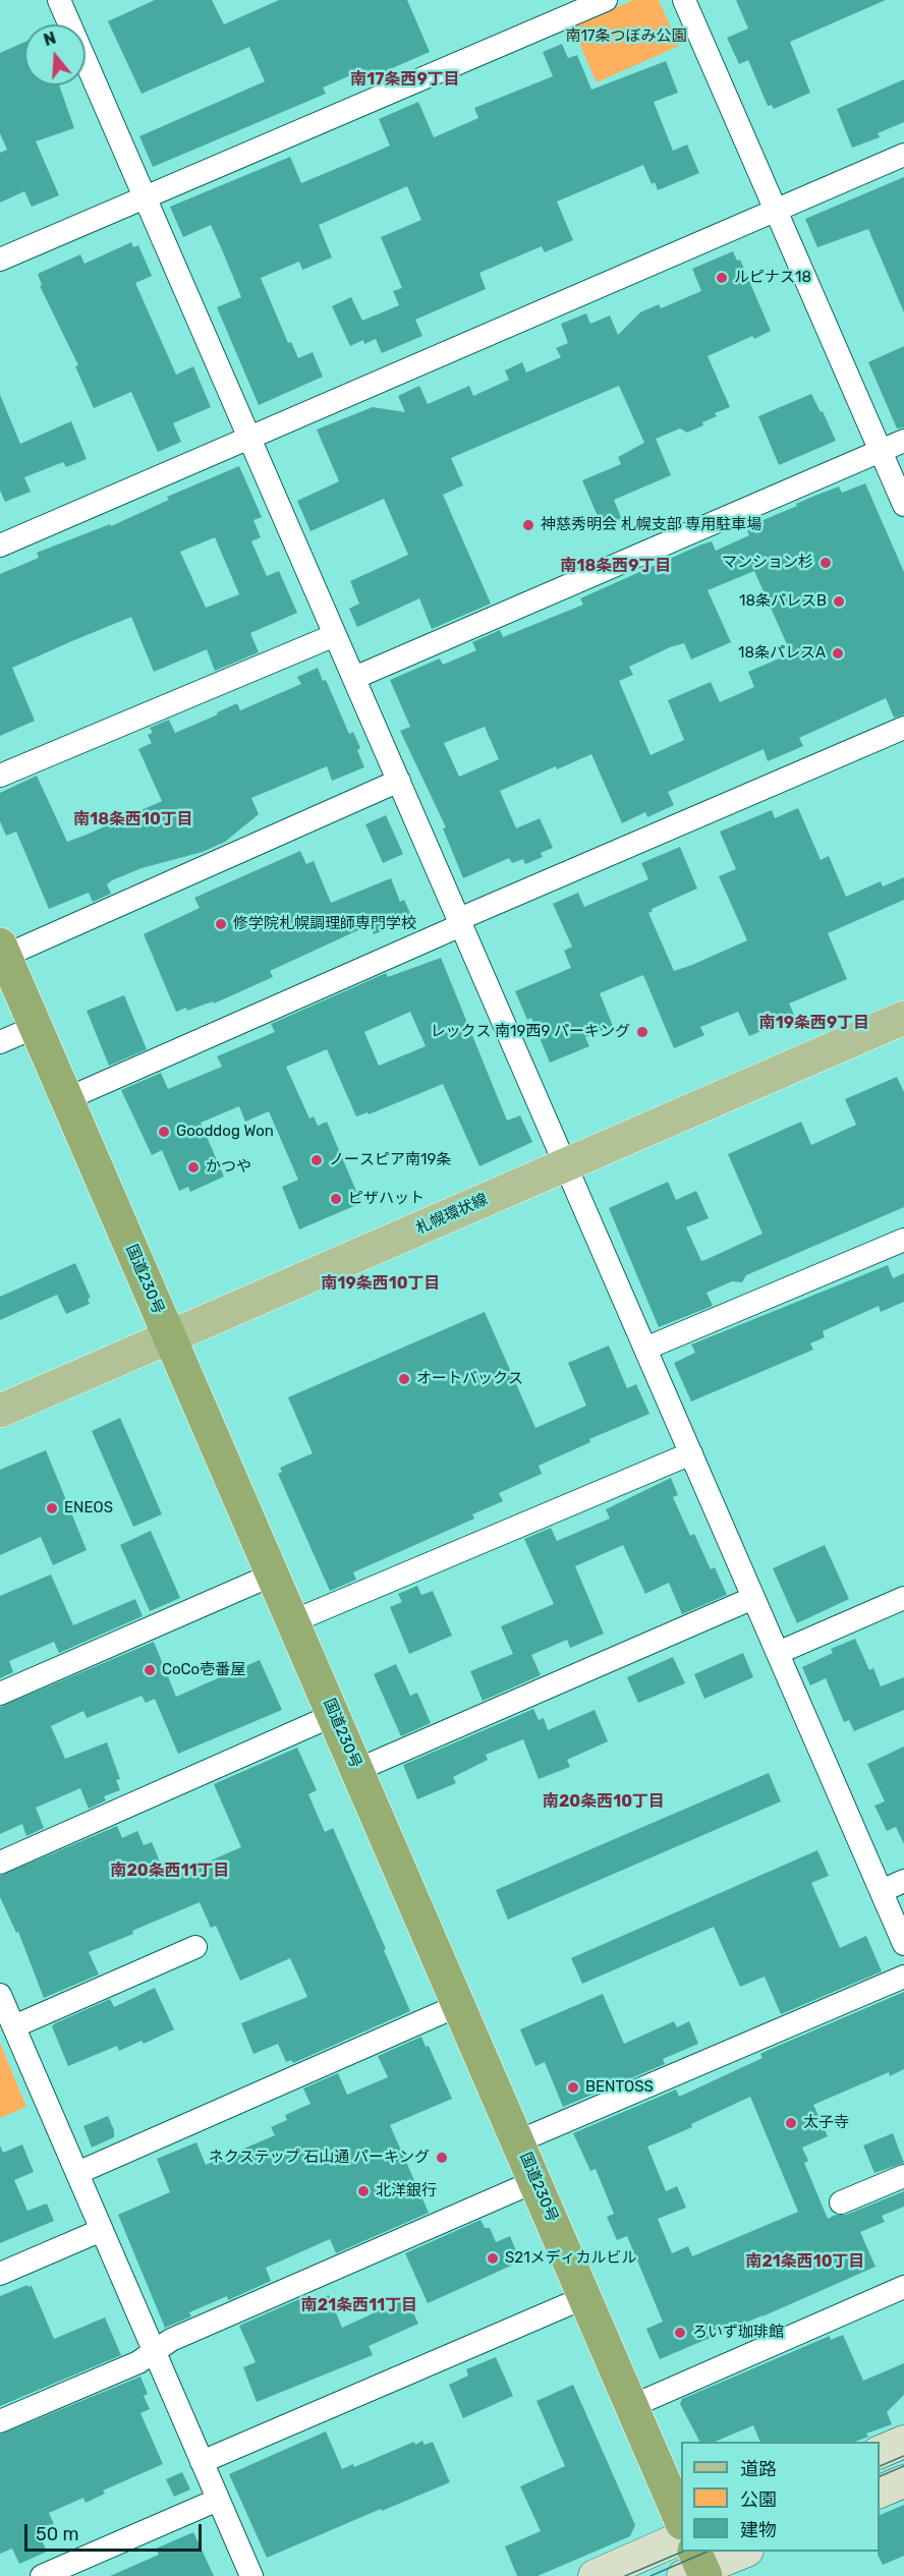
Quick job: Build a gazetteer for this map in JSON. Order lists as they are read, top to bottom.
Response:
{
  "streets": {
    "highway": ["国道230号"],
    "main road": ["札幌環状線"]
  },
  "crossings": [
    ["札幌環状線", "国道230号"]
  ],
  "districts": [
    "南17条西9丁目",
    "南18条西9丁目",
    "南18条西10丁目",
    "南19条西9丁目",
    "南19条西10丁目",
    "南20条西10丁目",
    "南20条西11丁目",
    "南21条西10丁目",
    "南21条西11丁目"
  ],
  "parks": ["南17条つぼみ公園"],
  "places": [
    "ルピナス18",
    "神慈秀明会 札幌支部 専用駐車場",
    "マンション杉",
    "18条パレスB",
    "18条パレスA",
    "修学院札幌調理師専門学校",
    "レックス 南19西9 パーキング",
    "Gooddog Won",
    "ノースピア南19条",
    "かつや",
    "ピザハット",
    "オートバックス",
    "ENEOS",
    "CoCo壱番屋",
    "BENTOSS",
    "太子寺",
    "ネクステップ 石山通 パーキング",
    "北洋銀行",
    "S21メディカルビル",
    "ろいず珈琲館"
  ],
  "legend": ["道路", "公園", "建物"],
  "scale_bar": "50 m",
  "north": "top"
}
